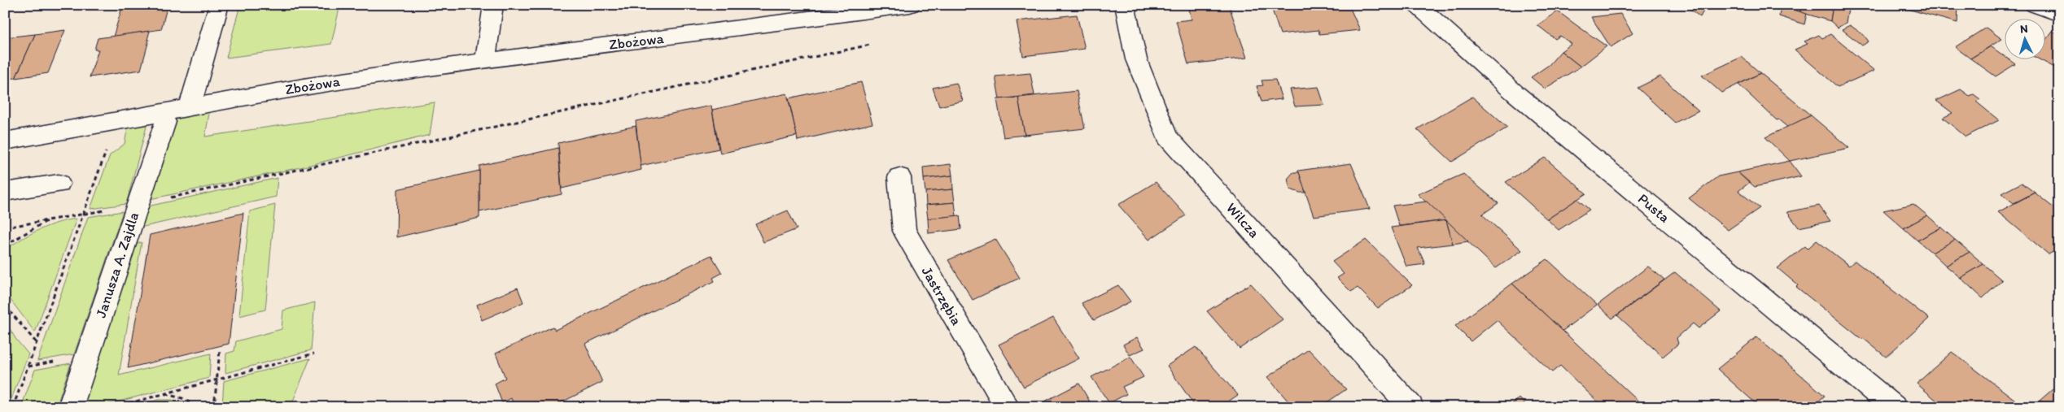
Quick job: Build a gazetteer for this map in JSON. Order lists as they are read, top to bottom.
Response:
{
  "streets": {
    "street": [
      "Zbożowa",
      "Pusta",
      "Wilcza",
      "Janusza A. Zajdla",
      "Jastrzębia"
    ]
  },
  "north": "top"
}
